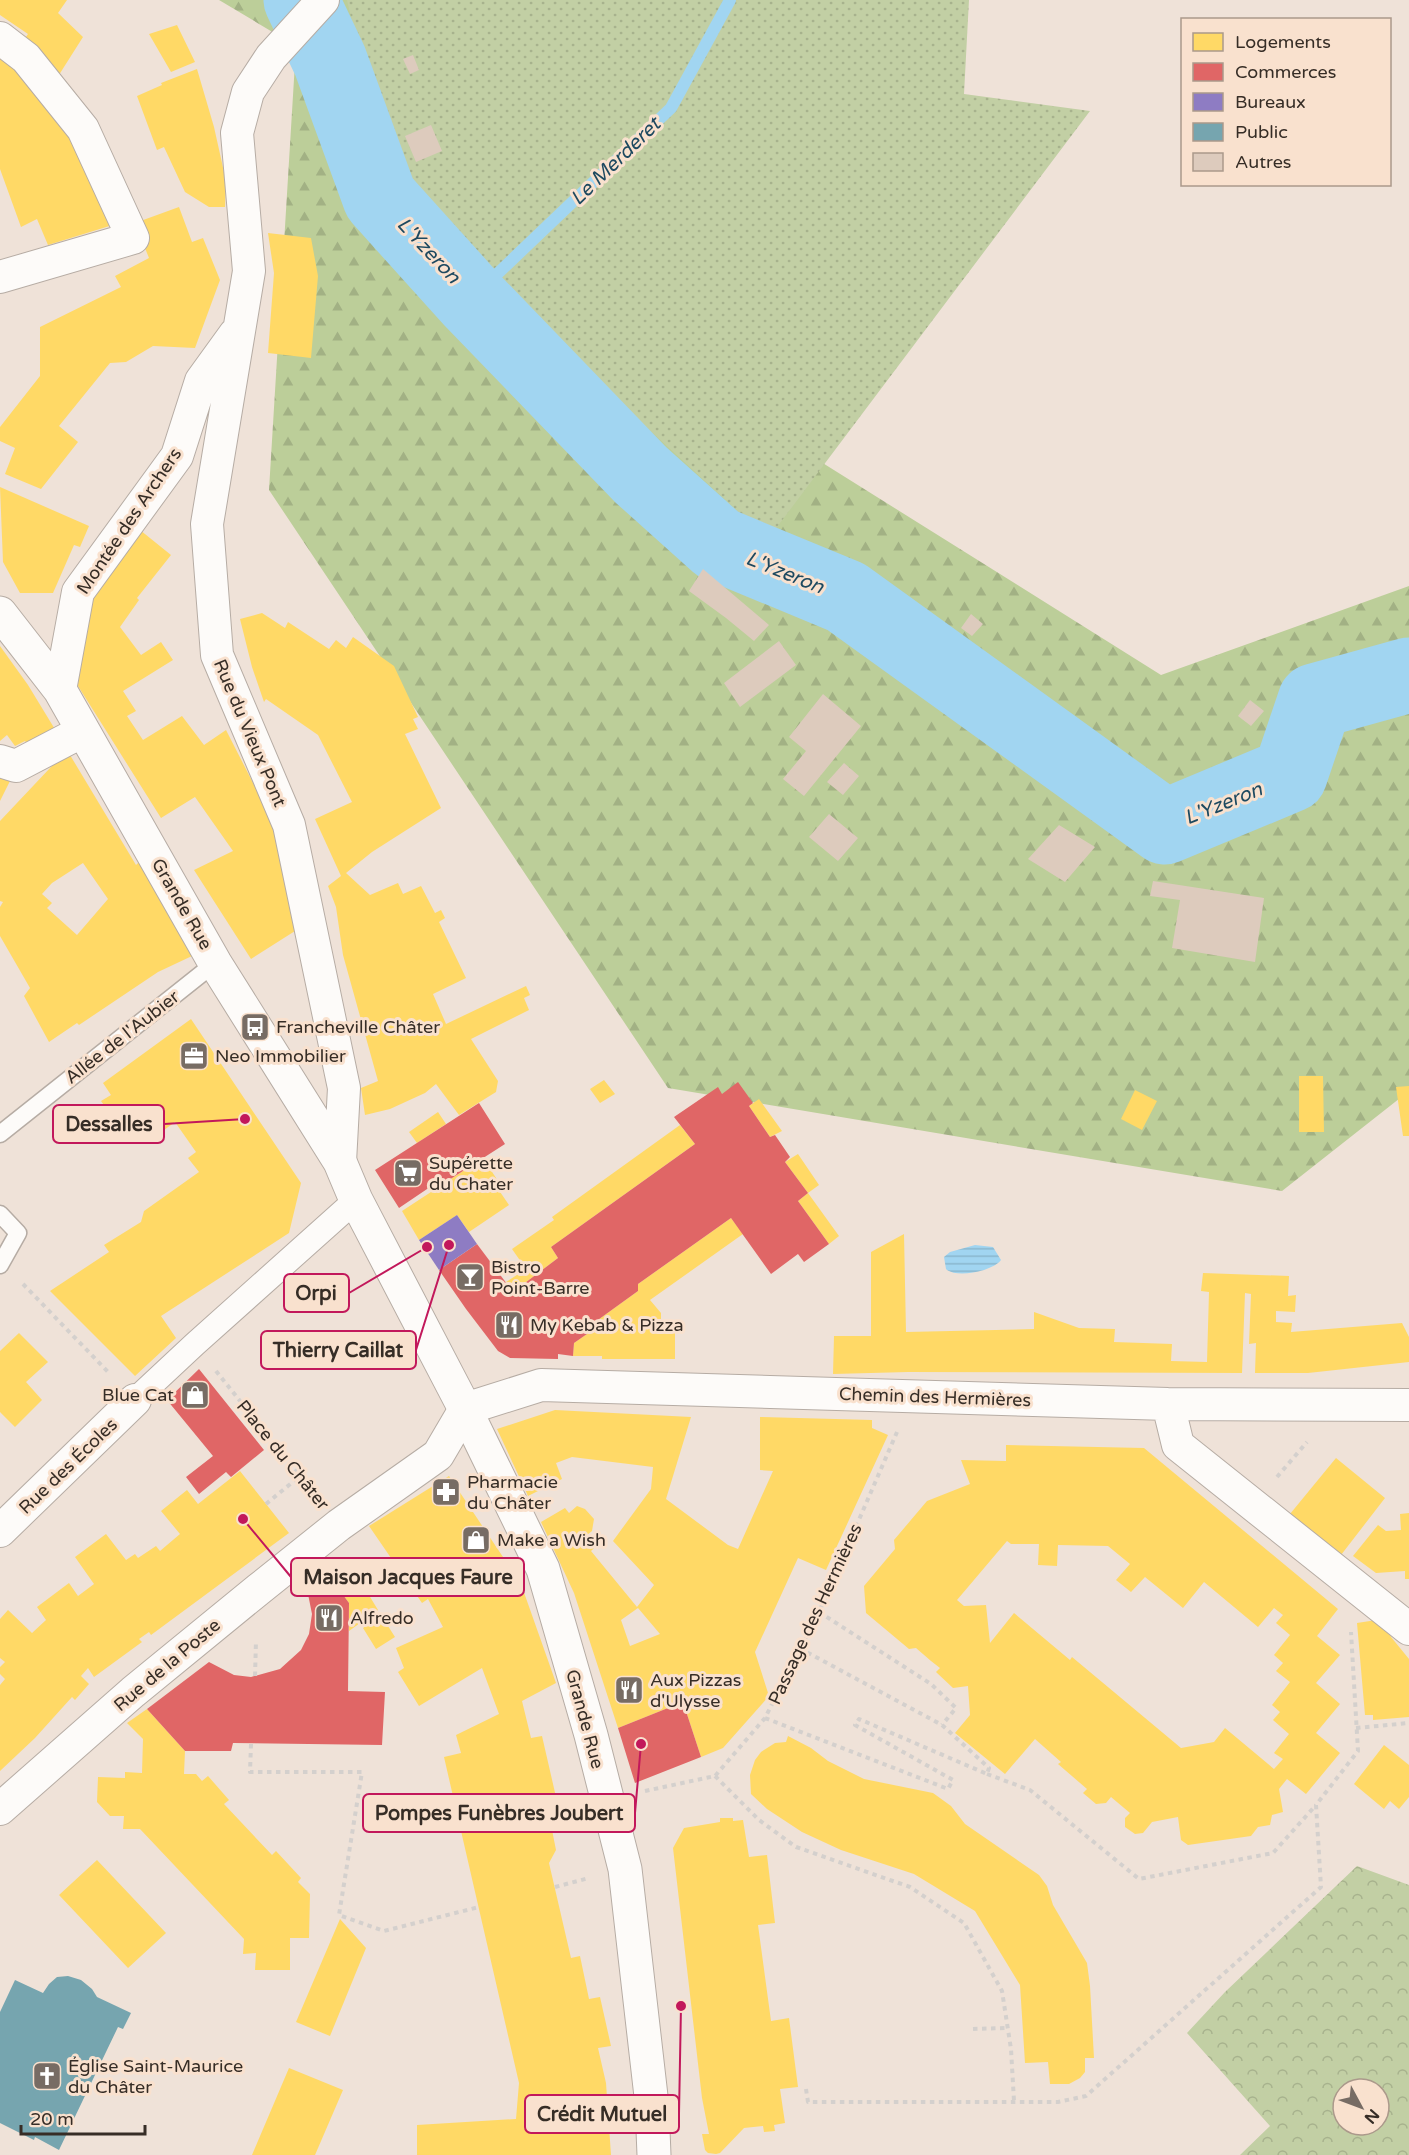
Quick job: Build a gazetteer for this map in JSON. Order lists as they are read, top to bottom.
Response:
{
  "streets": {
    "street": [
      "Montée des Archers",
      "Rue du Vieux Pont",
      "Grande Rue",
      "Chemin des Hermières",
      "Place du Châter",
      "Rue des Écoles",
      "Rue de la Poste"
    ],
    "lane": ["Allée de l'Aubier"],
    "path": ["Passage des Hermières"]
  },
  "crossings": [
    ["Montée des Archers", "Rue du Vieux Pont"],
    ["Montée des Archers", "Grande Rue"],
    ["Rue du Vieux Pont", "Grande Rue"],
    ["Grande Rue", "Allée de l'Aubier"],
    ["Grande Rue", "Chemin des Hermières"],
    ["Grande Rue", "Place du Châter"],
    ["Chemin des Hermières", "Place du Châter"],
    ["Chemin des Hermières", "Passage des Hermières"],
    ["Place du Châter", "Rue de la Poste"]
  ],
  "water": ["Le Merderet", "L'Yzeron"],
  "places": {
    "bus stop": ["Francheville Châter"],
    "office": ["Neo Immobilier"],
    "other": [
      "Dessalles",
      "Thierry Caillat",
      "Orpi",
      "Maison Jacques Faure",
      "Pompes Funèbres Joubert",
      "Crédit Mutuel"
    ],
    "supermarket": ["Supérette du Chater"],
    "bar": ["Bistro Point-Barre"],
    "restaurant": ["My Kebab & Pizza", "Alfredo", "Aux Pizzas d'Ulysse"],
    "shop": ["Blue Cat", "Make a Wish"],
    "pharmacy": ["Pharmacie du Châter"],
    "church": ["Église Saint-Maurice du Châter"]
  },
  "legend": [
    "Logements",
    "Commerces",
    "Bureaux",
    "Public",
    "Autres"
  ],
  "scale_bar": "20 m",
  "north": "bottom right"
}
